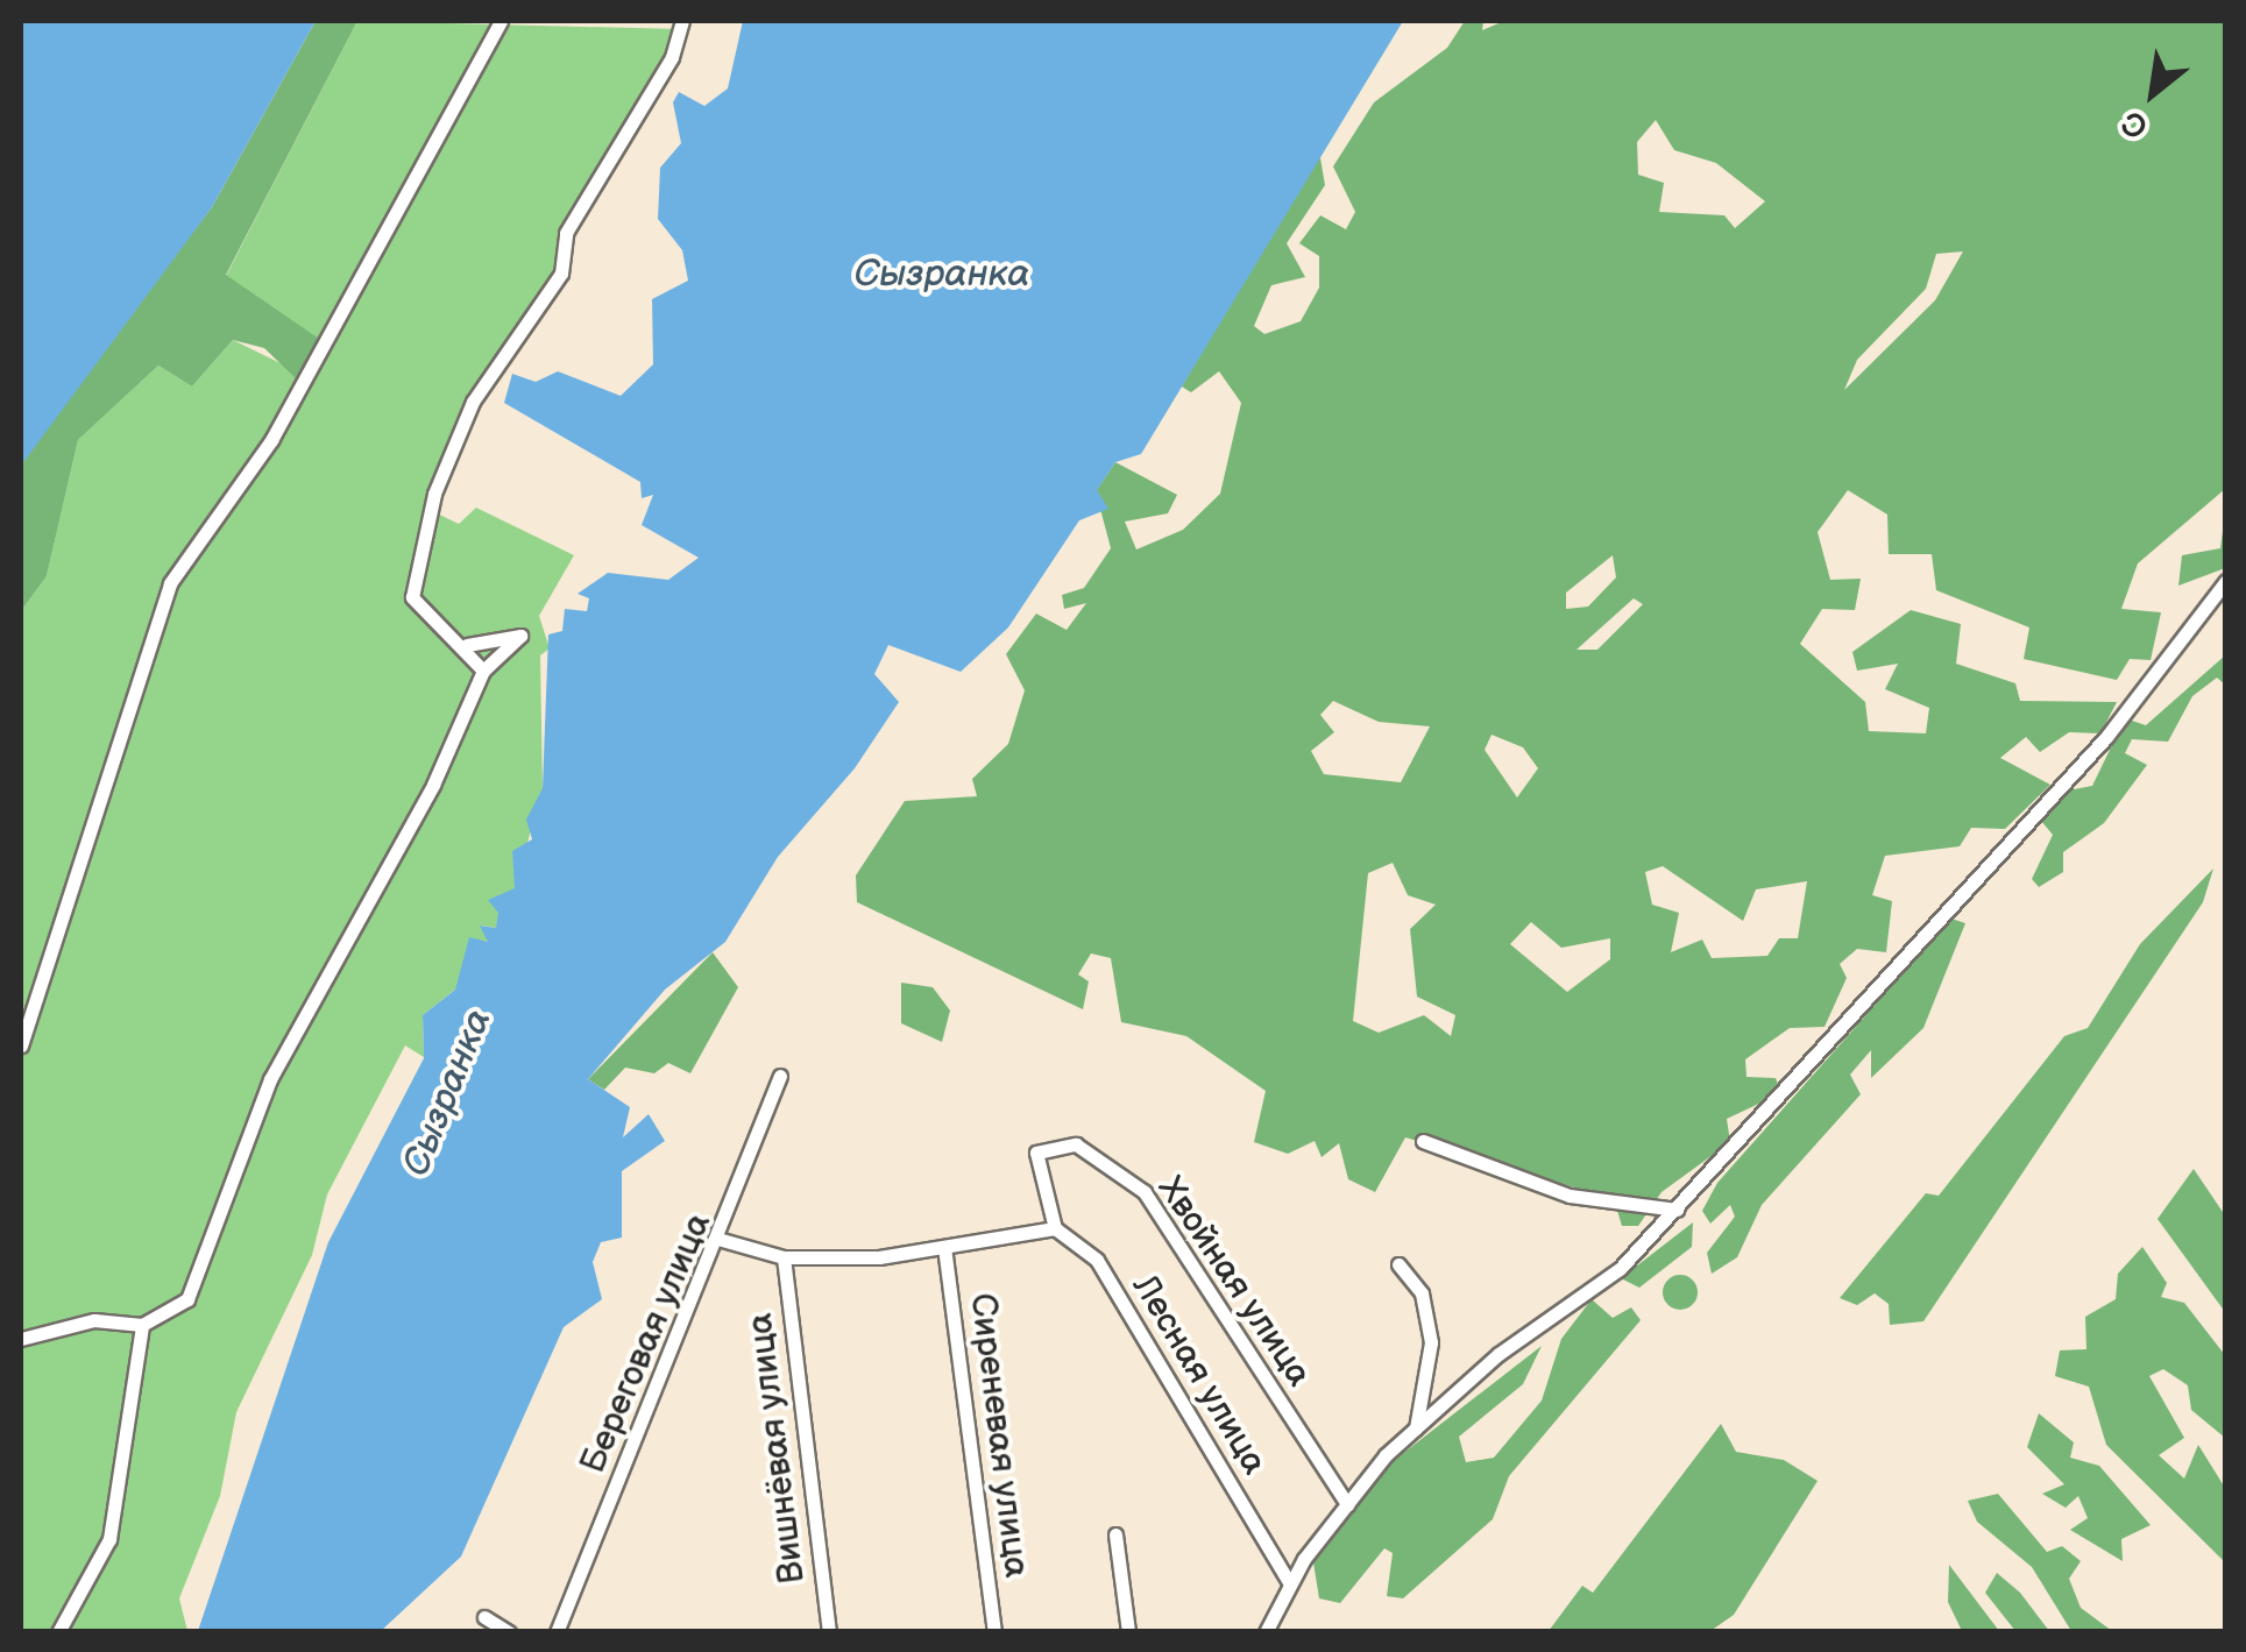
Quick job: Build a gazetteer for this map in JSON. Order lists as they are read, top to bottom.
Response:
{
  "streets": {
    "street": [
      "Хвойная улица",
      "Береговая улица",
      "Лесная улица",
      "Сиреневая улица",
      "Вишнёвая улица"
    ]
  },
  "crossings": [
    ["Хвойная улица", "Лесная улица"]
  ],
  "water": ["Сызранка"],
  "north": "bottom left"
}
